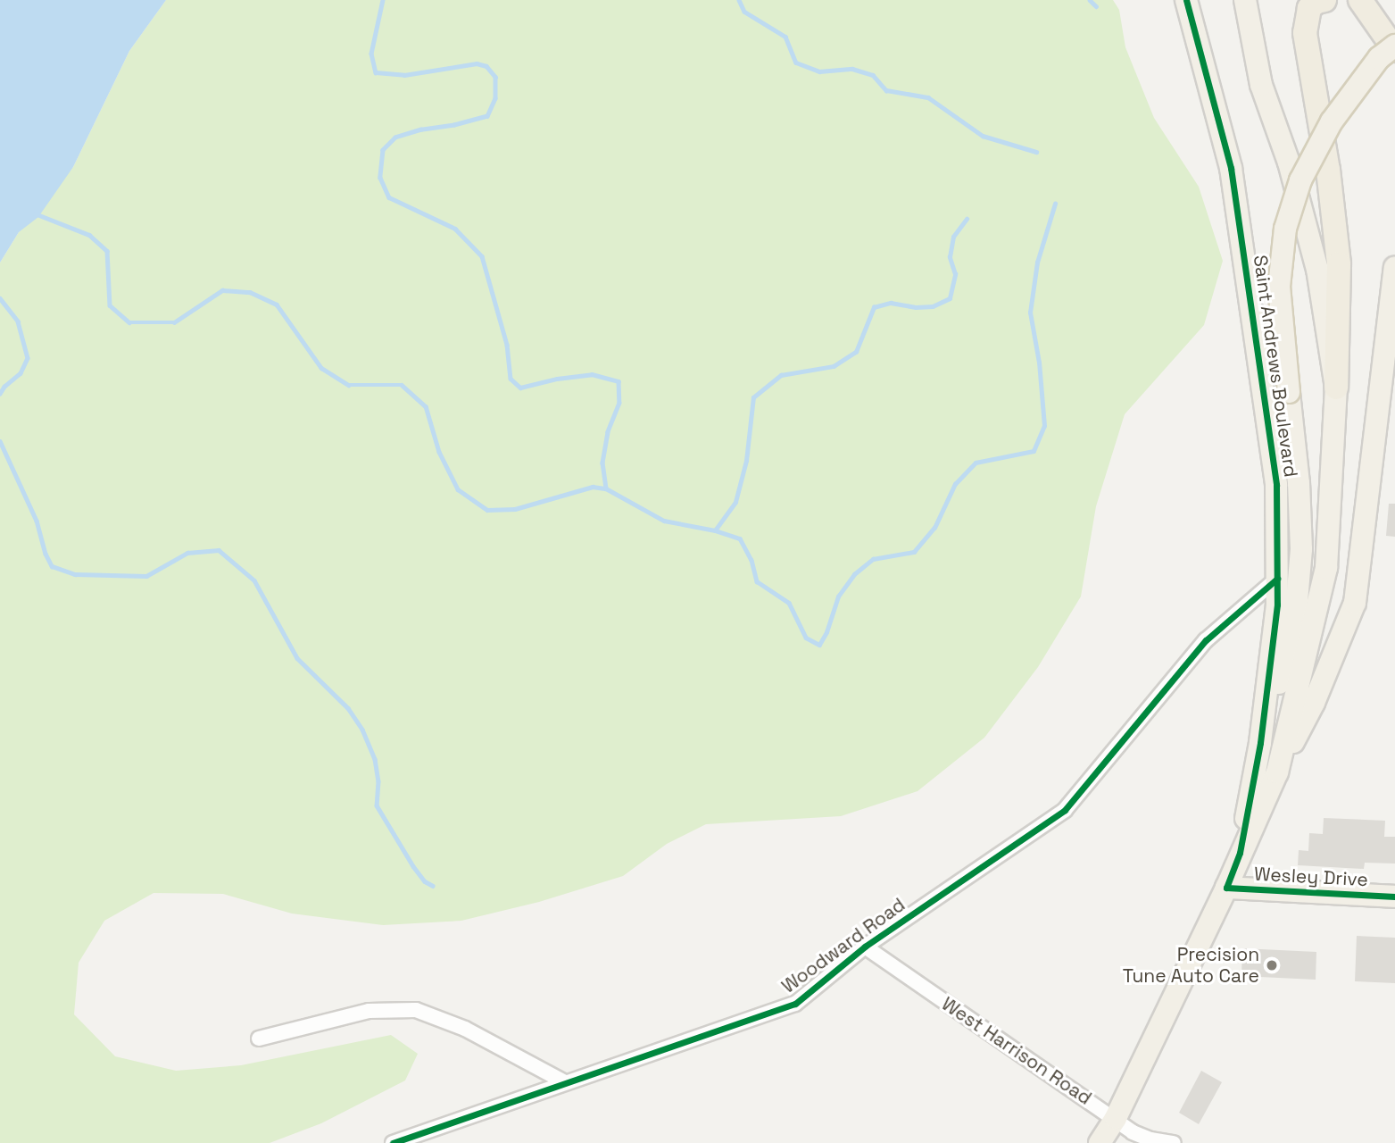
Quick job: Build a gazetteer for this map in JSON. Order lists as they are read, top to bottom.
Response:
{
  "streets": {
    "main road": ["Saint Andrews Boulevard", "Wesley Drive"],
    "street": ["Woodward Road", "West Harrison Road"]
  },
  "crossings": [
    ["Saint Andrews Boulevard", "Wesley Drive"],
    ["Saint Andrews Boulevard", "Woodward Road"],
    ["Saint Andrews Boulevard", "West Harrison Road"],
    ["Woodward Road", "West Harrison Road"]
  ],
  "places": ["Precision Tune Auto Care"]
}
